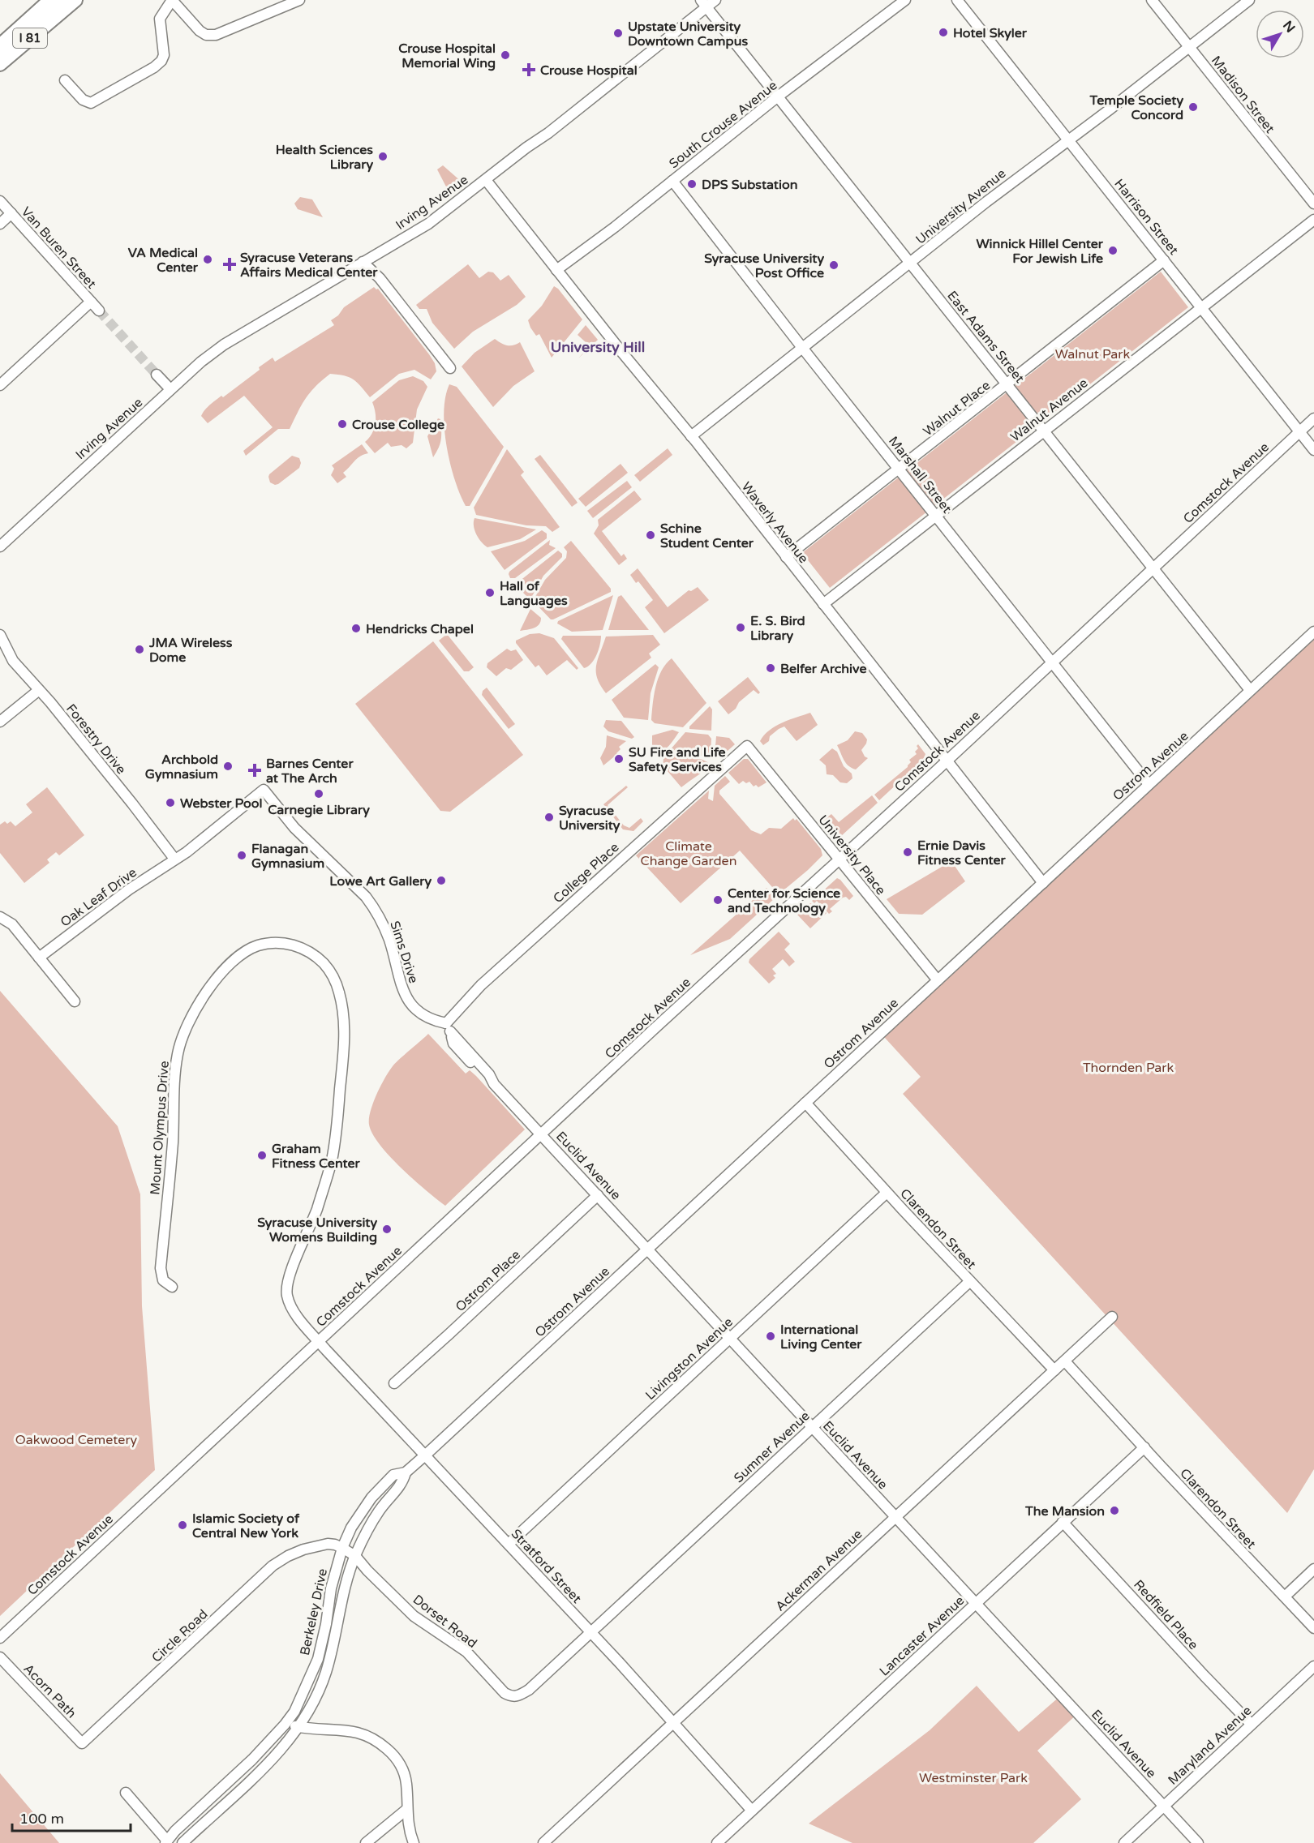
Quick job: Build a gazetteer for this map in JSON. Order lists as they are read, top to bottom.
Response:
{
  "streets": {
    "highway": ["I 81"],
    "street": [
      "Madison Street",
      "South Crouse Avenue",
      "Irving Avenue",
      "University Avenue",
      "Harrison Street",
      "Van Buren Street",
      "East Adams Street",
      "Walnut Place",
      "Walnut Avenue",
      "Marshall Street",
      "Comstock Avenue",
      "Waverly Avenue",
      "Forestry Drive",
      "Ostrom Avenue",
      "University Place",
      "College Place",
      "Oak Leaf Drive",
      "Sims Drive",
      "Mount Olympus Drive",
      "Euclid Avenue",
      "Clarendon Street",
      "Ostrom Place",
      "Livingston Avenue",
      "Sumner Avenue",
      "Stratford Street",
      "Ackerman Avenue",
      "Berkeley Drive",
      "Redfield Place",
      "Dorset Road",
      "Circle Road",
      "Lancaster Avenue",
      "Acorn Path",
      "Maryland Avenue"
    ]
  },
  "crossings": [
    ["Madison Street", "University Avenue"],
    ["South Crouse Avenue", "East Adams Street"],
    ["South Crouse Avenue", "Marshall Street"],
    ["South Crouse Avenue", "Waverly Avenue"],
    ["Irving Avenue", "East Adams Street"],
    ["Irving Avenue", "Waverly Avenue"],
    ["University Avenue", "Harrison Street"],
    ["University Avenue", "East Adams Street"],
    ["University Avenue", "Marshall Street"],
    ["University Avenue", "Waverly Avenue"],
    ["Harrison Street", "Walnut Place"],
    ["Harrison Street", "Walnut Avenue"],
    ["Harrison Street", "Comstock Avenue"],
    ["East Adams Street", "Walnut Place"],
    ["East Adams Street", "Walnut Avenue"],
    ["East Adams Street", "Comstock Avenue"],
    ["East Adams Street", "Ostrom Avenue"],
    ["Walnut Place", "Marshall Street"],
    ["Walnut Place", "Waverly Avenue"],
    ["Walnut Avenue", "Marshall Street"],
    ["Walnut Avenue", "Waverly Avenue"],
    ["Marshall Street", "Comstock Avenue"],
    ["Marshall Street", "Ostrom Avenue"],
    ["Comstock Avenue", "Waverly Avenue"],
    ["Comstock Avenue", "University Place"],
    ["Comstock Avenue", "Mount Olympus Drive"],
    ["Comstock Avenue", "Euclid Avenue"],
    ["Comstock Avenue", "Stratford Street"],
    ["Waverly Avenue", "Ostrom Avenue"],
    ["Forestry Drive", "Oak Leaf Drive"],
    ["Forestry Drive", "Sims Drive"],
    ["Ostrom Avenue", "University Place"],
    ["Ostrom Avenue", "Euclid Avenue"],
    ["Ostrom Avenue", "Clarendon Street"],
    ["Ostrom Avenue", "Stratford Street"],
    ["Ostrom Avenue", "Berkeley Drive"],
    ["University Place", "College Place"],
    ["College Place", "Sims Drive"],
    ["College Place", "Euclid Avenue"],
    ["Oak Leaf Drive", "Sims Drive"],
    ["Sims Drive", "Euclid Avenue"],
    ["Mount Olympus Drive", "Stratford Street"],
    ["Euclid Avenue", "Ostrom Place"],
    ["Euclid Avenue", "Livingston Avenue"],
    ["Euclid Avenue", "Sumner Avenue"],
    ["Euclid Avenue", "Ackerman Avenue"],
    ["Euclid Avenue", "Lancaster Avenue"],
    ["Euclid Avenue", "Maryland Avenue"],
    ["Clarendon Street", "Livingston Avenue"],
    ["Clarendon Street", "Sumner Avenue"],
    ["Clarendon Street", "Ackerman Avenue"],
    ["Clarendon Street", "Lancaster Avenue"],
    ["Livingston Avenue", "Stratford Street"],
    ["Sumner Avenue", "Stratford Street"],
    ["Sumner Avenue", "Dorset Road"],
    ["Stratford Street", "Ackerman Avenue"],
    ["Stratford Street", "Berkeley Drive"],
    ["Stratford Street", "Dorset Road"],
    ["Stratford Street", "Lancaster Avenue"],
    ["Berkeley Drive", "Dorset Road"],
    ["Redfield Place", "Lancaster Avenue"],
    ["Redfield Place", "Maryland Avenue"],
    ["Dorset Road", "Circle Road"],
    ["Circle Road", "Acorn Path"]
  ],
  "districts": ["University Hill"],
  "parks": [
    "Walnut Park",
    "Climate Change Garden",
    "Thornden Park",
    "Oakwood Cemetery",
    "Westminster Park"
  ],
  "places": {
    "other": [
      "Hotel Skyler",
      "Upstate University Downtown Campus",
      "Crouse Hospital Memorial Wing",
      "Temple Society Concord",
      "Health Sciences Library",
      "DPS Substation",
      "Winnick Hillel Center For Jewish Life",
      "VA Medical Center",
      "Syracuse University Post Office",
      "Crouse College",
      "Schine Student Center",
      "Hall of Languages",
      "E. S. Bird Library",
      "Hendricks Chapel",
      "JMA Wireless Dome",
      "Belfer Archive",
      "SU Fire and Life Safety Services",
      "Archbold Gymnasium",
      "Carnegie Library",
      "Webster Pool",
      "Syracuse University",
      "Ernie Davis Fitness Center",
      "Flanagan Gymnasium",
      "Lowe Art Gallery",
      "Center for Science and Technology",
      "Graham Fitness Center",
      "Syracuse University Womens Building",
      "International Living Center",
      "The Mansion",
      "Islamic Society of Central New York"
    ],
    "health": ["Crouse Hospital", "Syracuse Veterans Affairs Medical Center", "Barnes Center at The Arch"]
  },
  "scale_bar": "100 m",
  "north": "top right"
}
